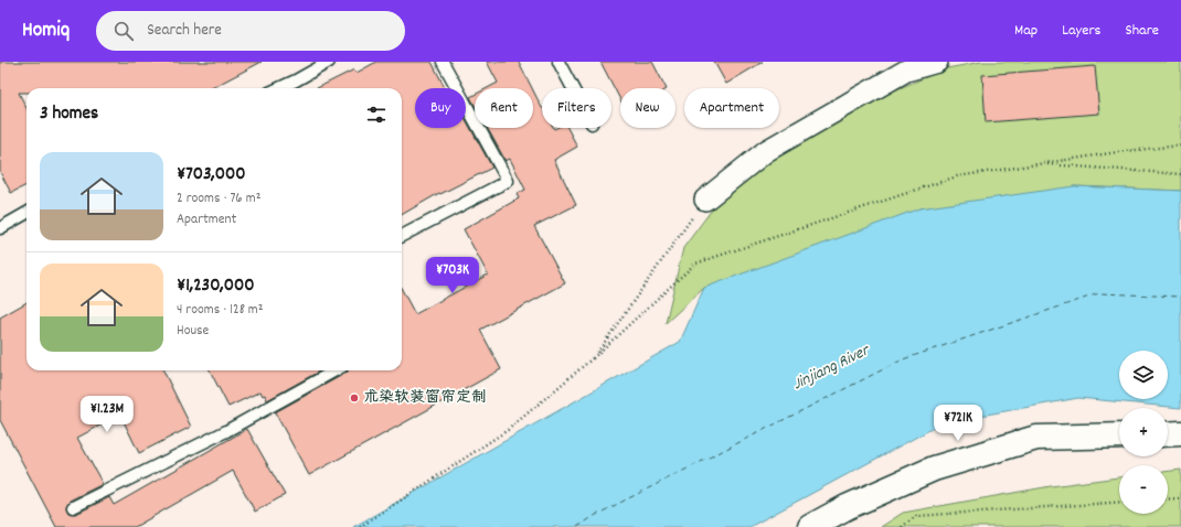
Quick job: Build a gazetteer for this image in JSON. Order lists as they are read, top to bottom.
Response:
{
  "water": ["Jinjiang River"],
  "places": ["术染软装窗帘定制"],
  "page": {
    "header": "Homiq",
    "search": "Search here",
    "nav": ["Map", "Layers", "Share"],
    "chip": [
      "Buy",
      "Rent",
      "Filters",
      "New",
      "Apartment"
    ],
    "heading": "3 homes",
    "list": [
      {
        "name": "¥703,000",
        "note": "2 rooms · 76 m² · Apartment"
      },
      {
        "name": "¥1,230,000",
        "note": "4 rooms · 128 m² · House"
      }
    ],
    "price": ["¥703K", "¥1.23M", "¥721K"],
    "map_buttons": ["+", "−"]
  }
}
